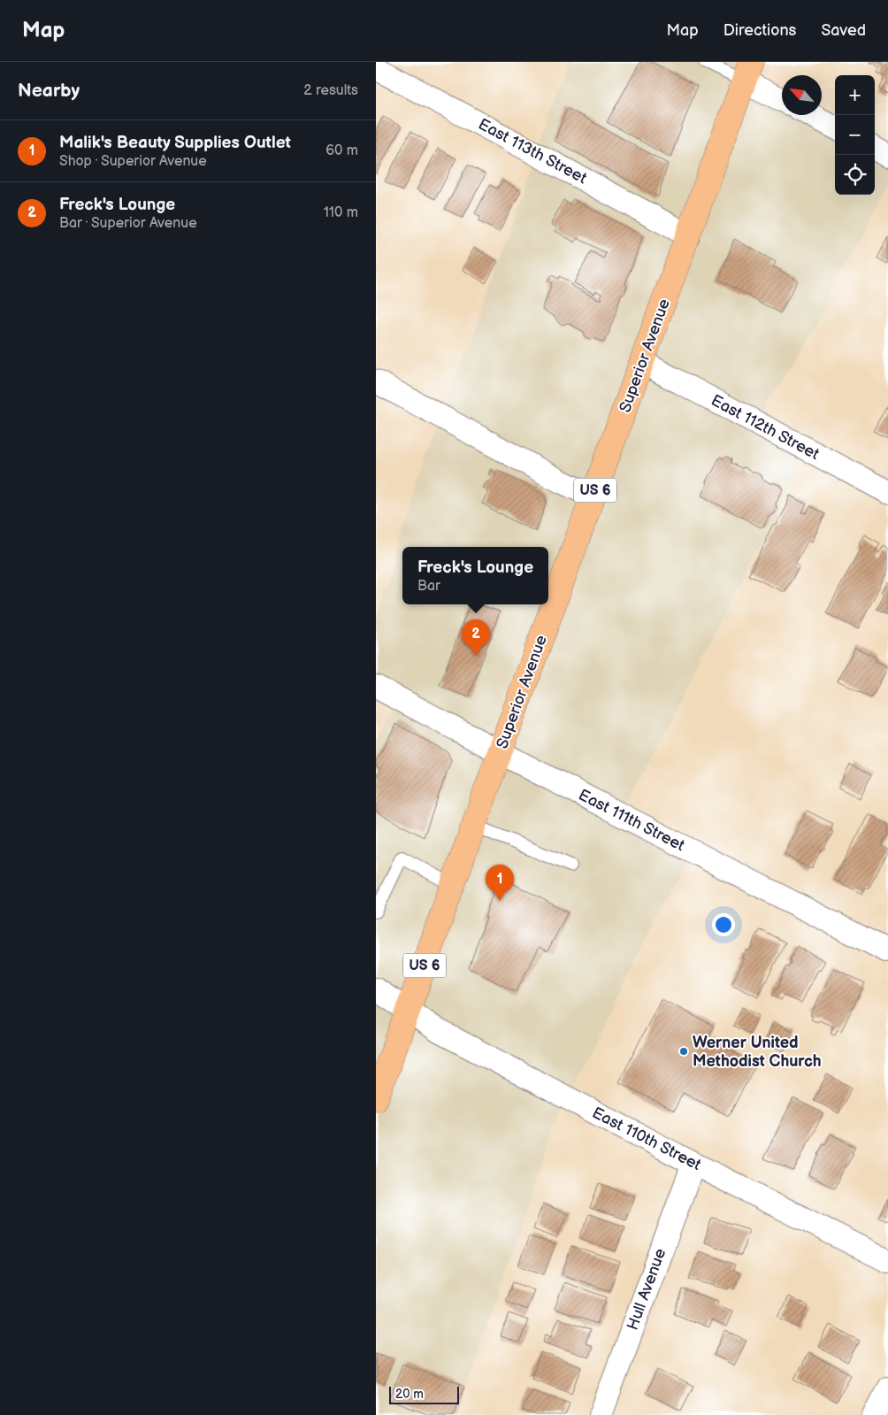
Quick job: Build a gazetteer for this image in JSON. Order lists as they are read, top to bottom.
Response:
{
  "streets": {
    "main road": ["Superior Avenue", "US 6"],
    "street": [
      "East 113th Street",
      "East 112th Street",
      "East 111th Street",
      "East 110th Street",
      "Hull Avenue"
    ]
  },
  "crossings": [
    ["East 113th Street", "Superior Avenue"],
    ["Superior Avenue", "East 112th Street"],
    ["Superior Avenue", "East 111th Street"],
    ["Superior Avenue", "East 110th Street"],
    ["East 110th Street", "Hull Avenue"]
  ],
  "places": ["Werner United Methodist Church"],
  "scale_bar": "20 m",
  "north": "top left",
  "page": {
    "header": "Map",
    "nav": ["Map", "Directions", "Saved"],
    "heading": ["Nearby", "2 results"],
    "map_buttons": ["+", "−"],
    "list": [
      {
        "mark": "1",
        "name": "Malik's Beauty Supplies Outlet",
        "note": "Shop · Superior Avenue",
        "value": "60 m"
      },
      {
        "mark": "2",
        "name": "Freck's Lounge",
        "note": "Bar · Superior Avenue",
        "value": "110 m"
      }
    ],
    "popup": ["Freck's Lounge", "Bar"],
    "pins": ["2", "1"],
    "scale": "20 m"
  }
}
